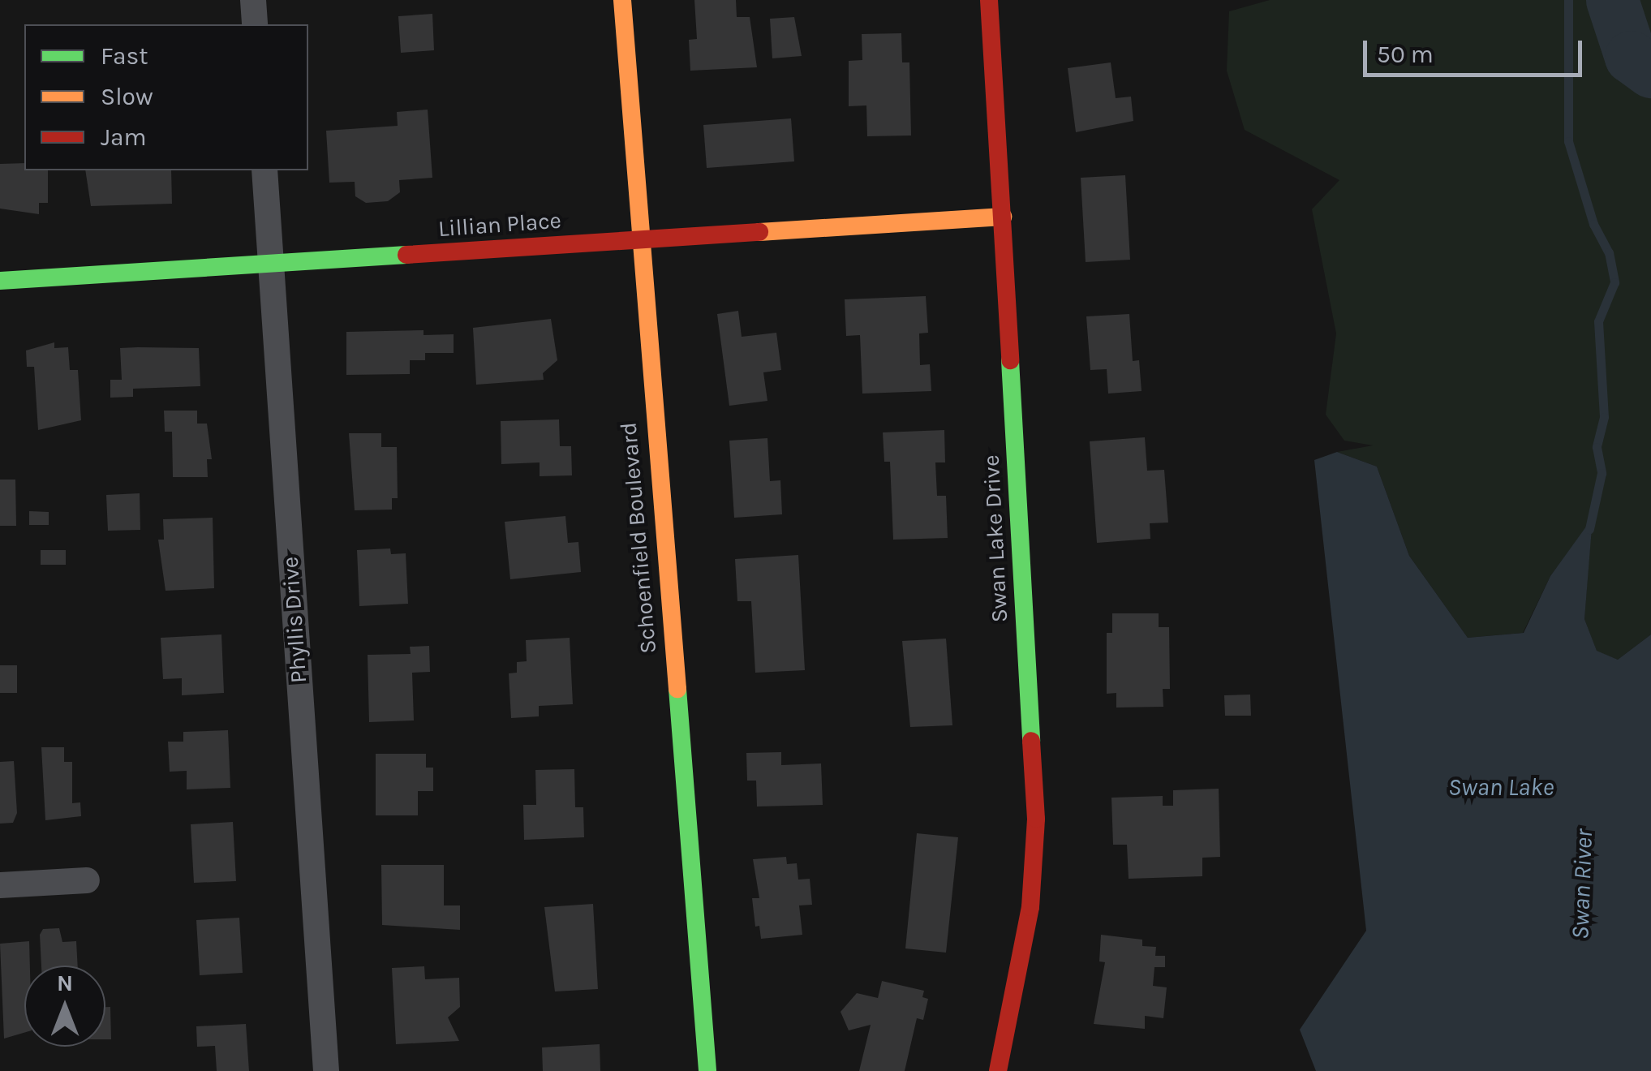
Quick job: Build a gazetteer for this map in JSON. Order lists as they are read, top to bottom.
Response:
{
  "streets": {
    "street": [
      "Lillian Place",
      "Schoenfield Boulevard",
      "Swan Lake Drive",
      "Phyllis Drive"
    ]
  },
  "crossings": [
    ["Lillian Place", "Schoenfield Boulevard"],
    ["Lillian Place", "Swan Lake Drive"],
    ["Lillian Place", "Phyllis Drive"]
  ],
  "water": ["Swan Lake", "Swan River"],
  "legend": ["Fast", "Slow", "Jam"],
  "scale_bar": "50 m",
  "north": "top"
}
